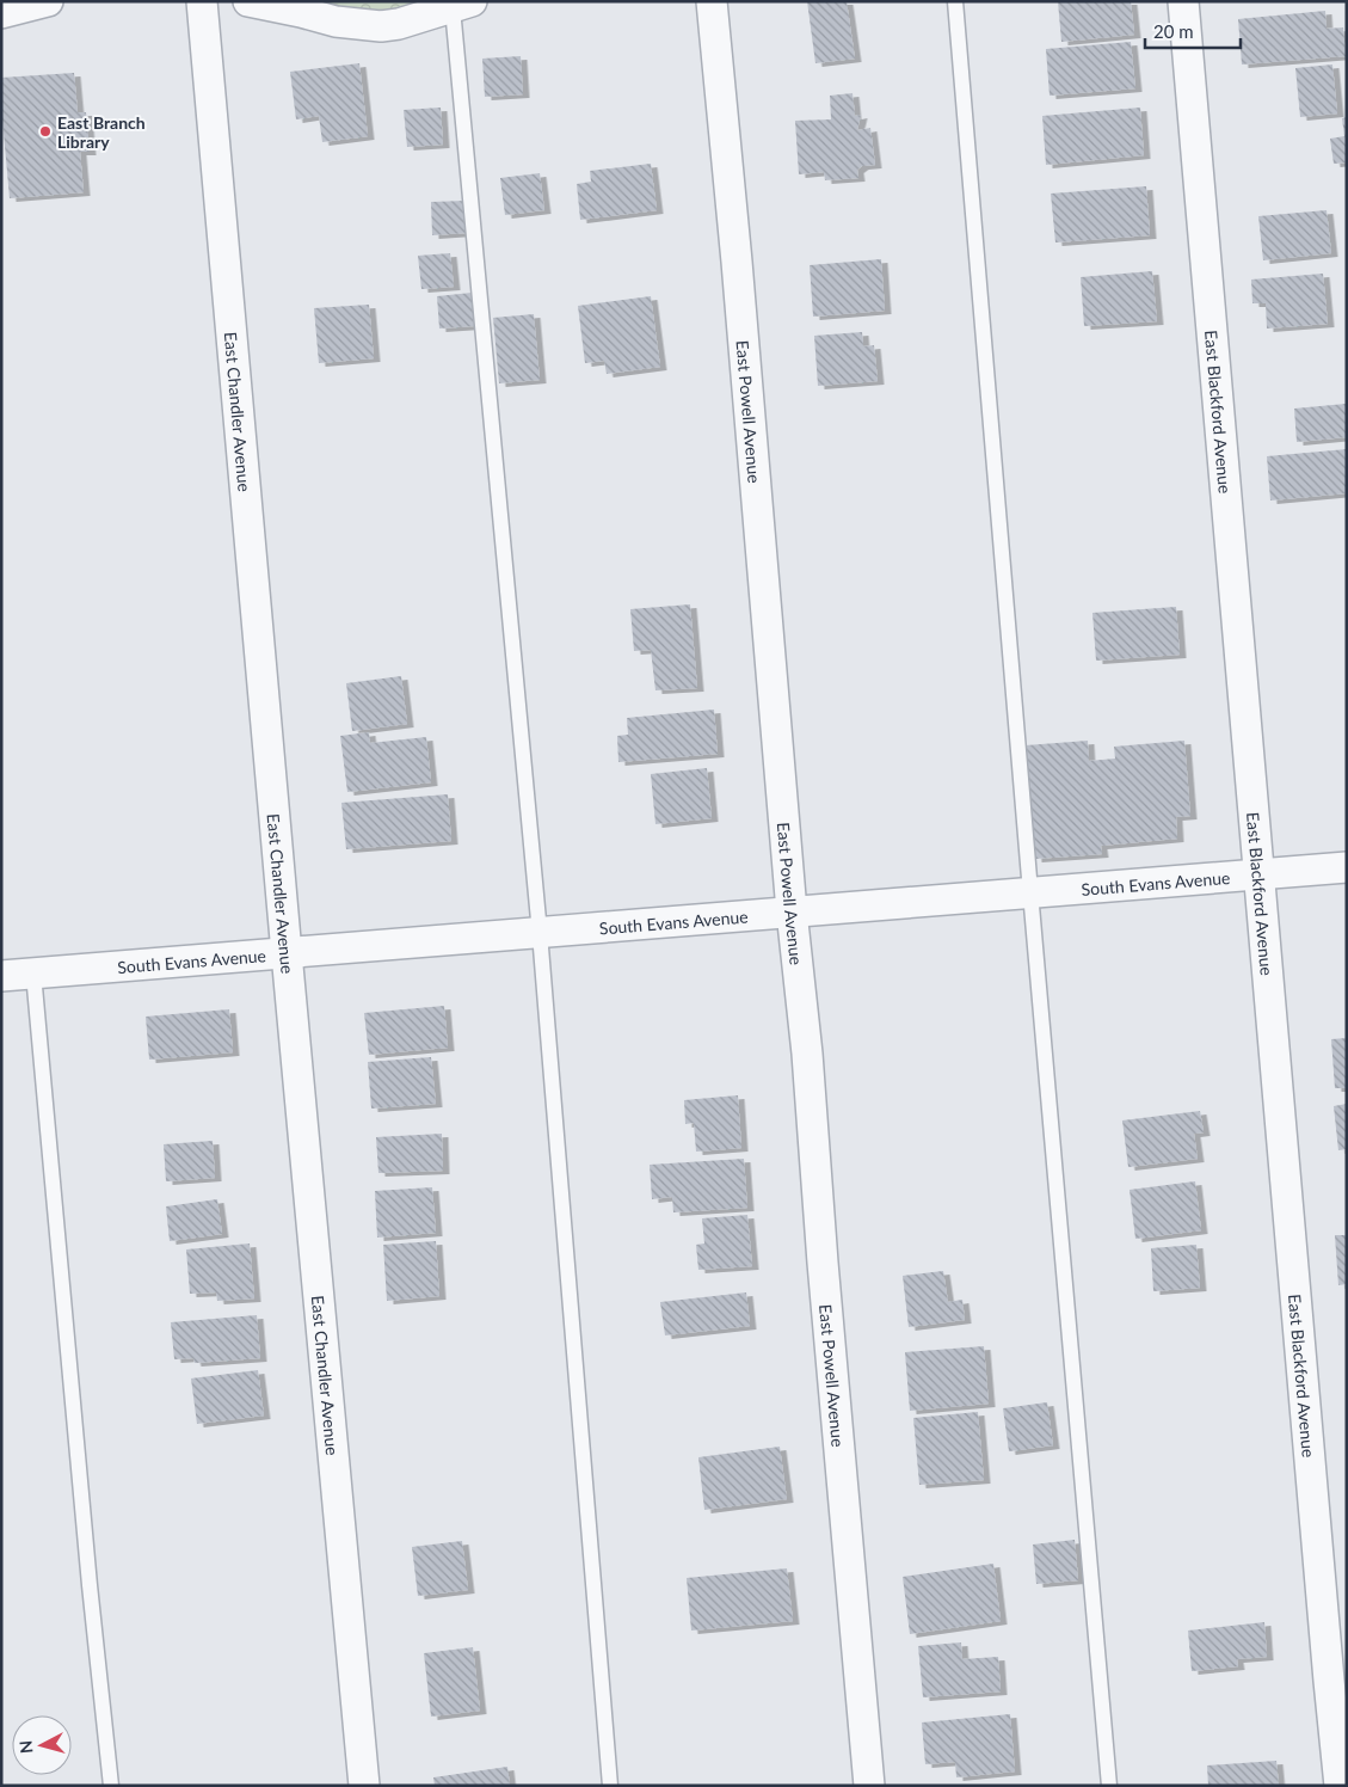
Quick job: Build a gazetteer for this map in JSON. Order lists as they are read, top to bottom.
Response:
{
  "streets": {
    "street": [
      "East Powell Avenue",
      "East Chandler Avenue",
      "East Blackford Avenue",
      "South Evans Avenue"
    ]
  },
  "crossings": [
    ["East Powell Avenue", "South Evans Avenue"],
    ["East Chandler Avenue", "South Evans Avenue"],
    ["East Blackford Avenue", "South Evans Avenue"]
  ],
  "places": ["East Branch Library"],
  "scale_bar": "20 m",
  "north": "left"
}
